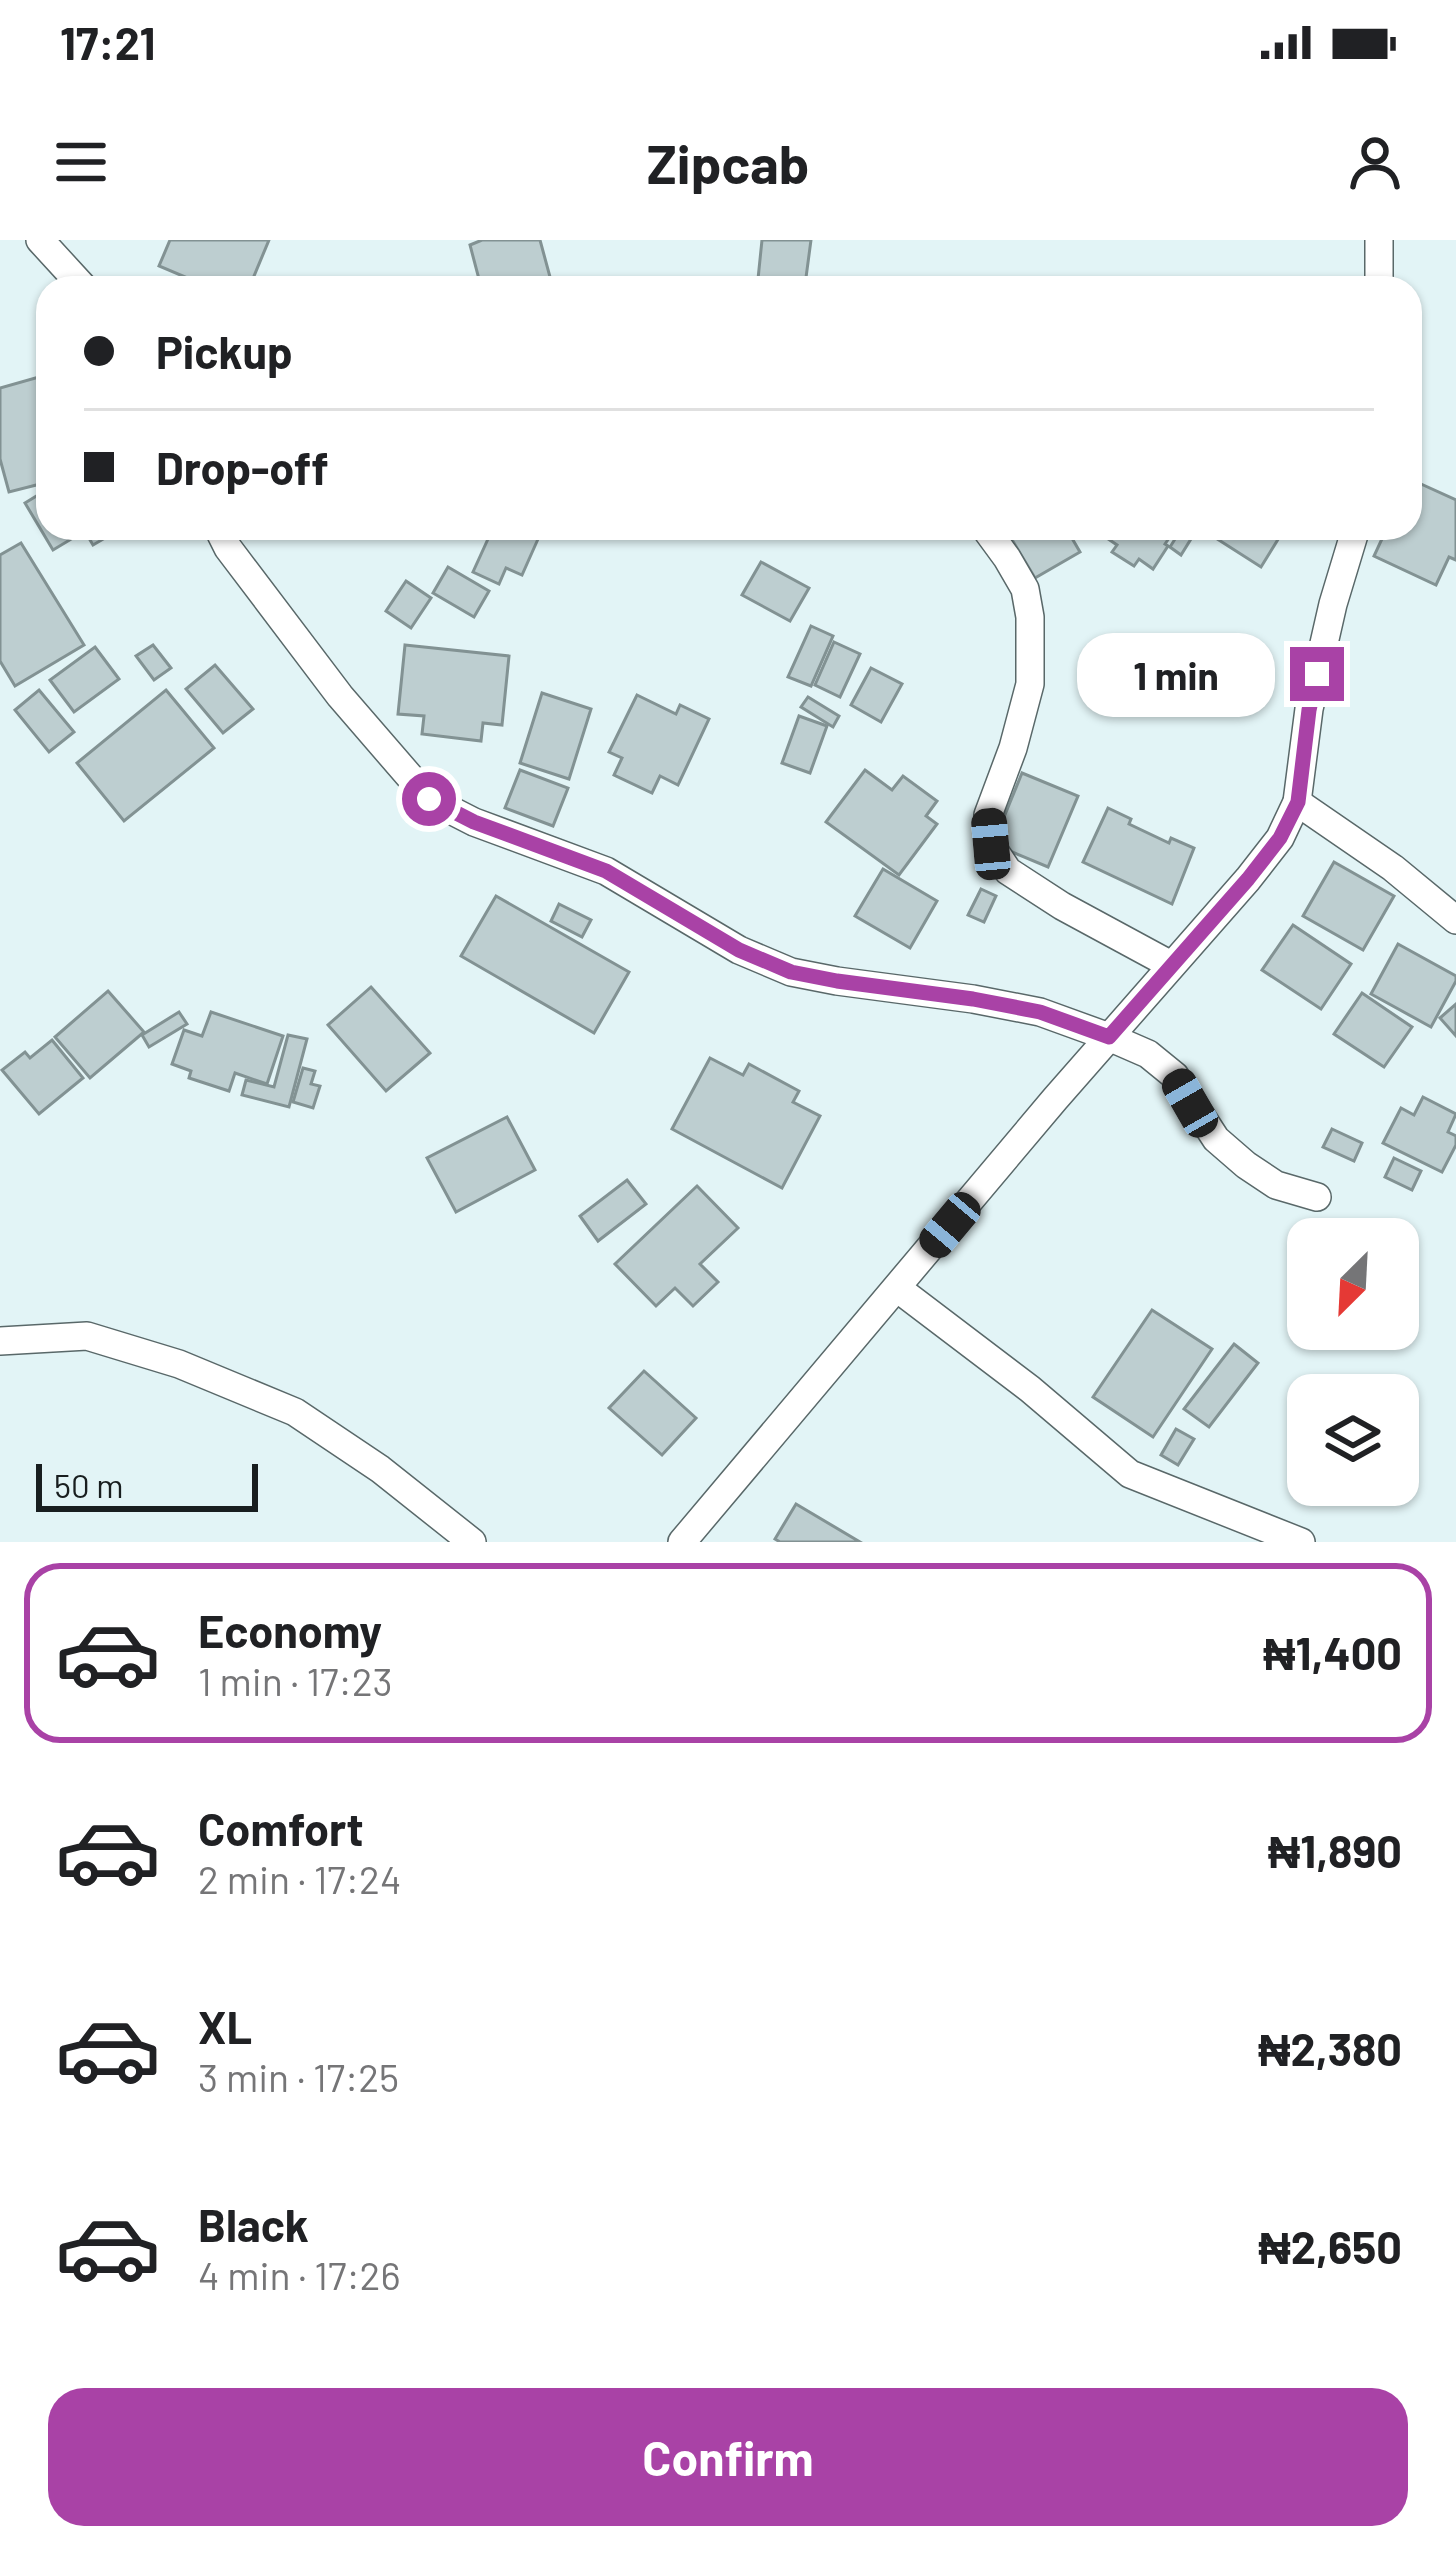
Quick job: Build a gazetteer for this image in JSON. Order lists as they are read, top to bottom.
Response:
{
  "scale_bar": "50 m",
  "north": "bottom left",
  "page": {
    "status": "17:21",
    "header": "Zipcab",
    "banner": ["Pickup", "Drop-off"],
    "bubble": "1 min",
    "scale": "50 m",
    "list": [
      {
        "name": "Economy",
        "note": "1 min · 17:23",
        "value": "₦1,400"
      },
      {
        "name": "Comfort",
        "note": "2 min · 17:24",
        "value": "₦1,890"
      },
      {
        "name": "XL",
        "note": "3 min · 17:25",
        "value": "₦2,380"
      },
      {
        "name": "Black",
        "note": "4 min · 17:26",
        "value": "₦2,650"
      }
    ],
    "buttons": "Confirm"
  }
}
